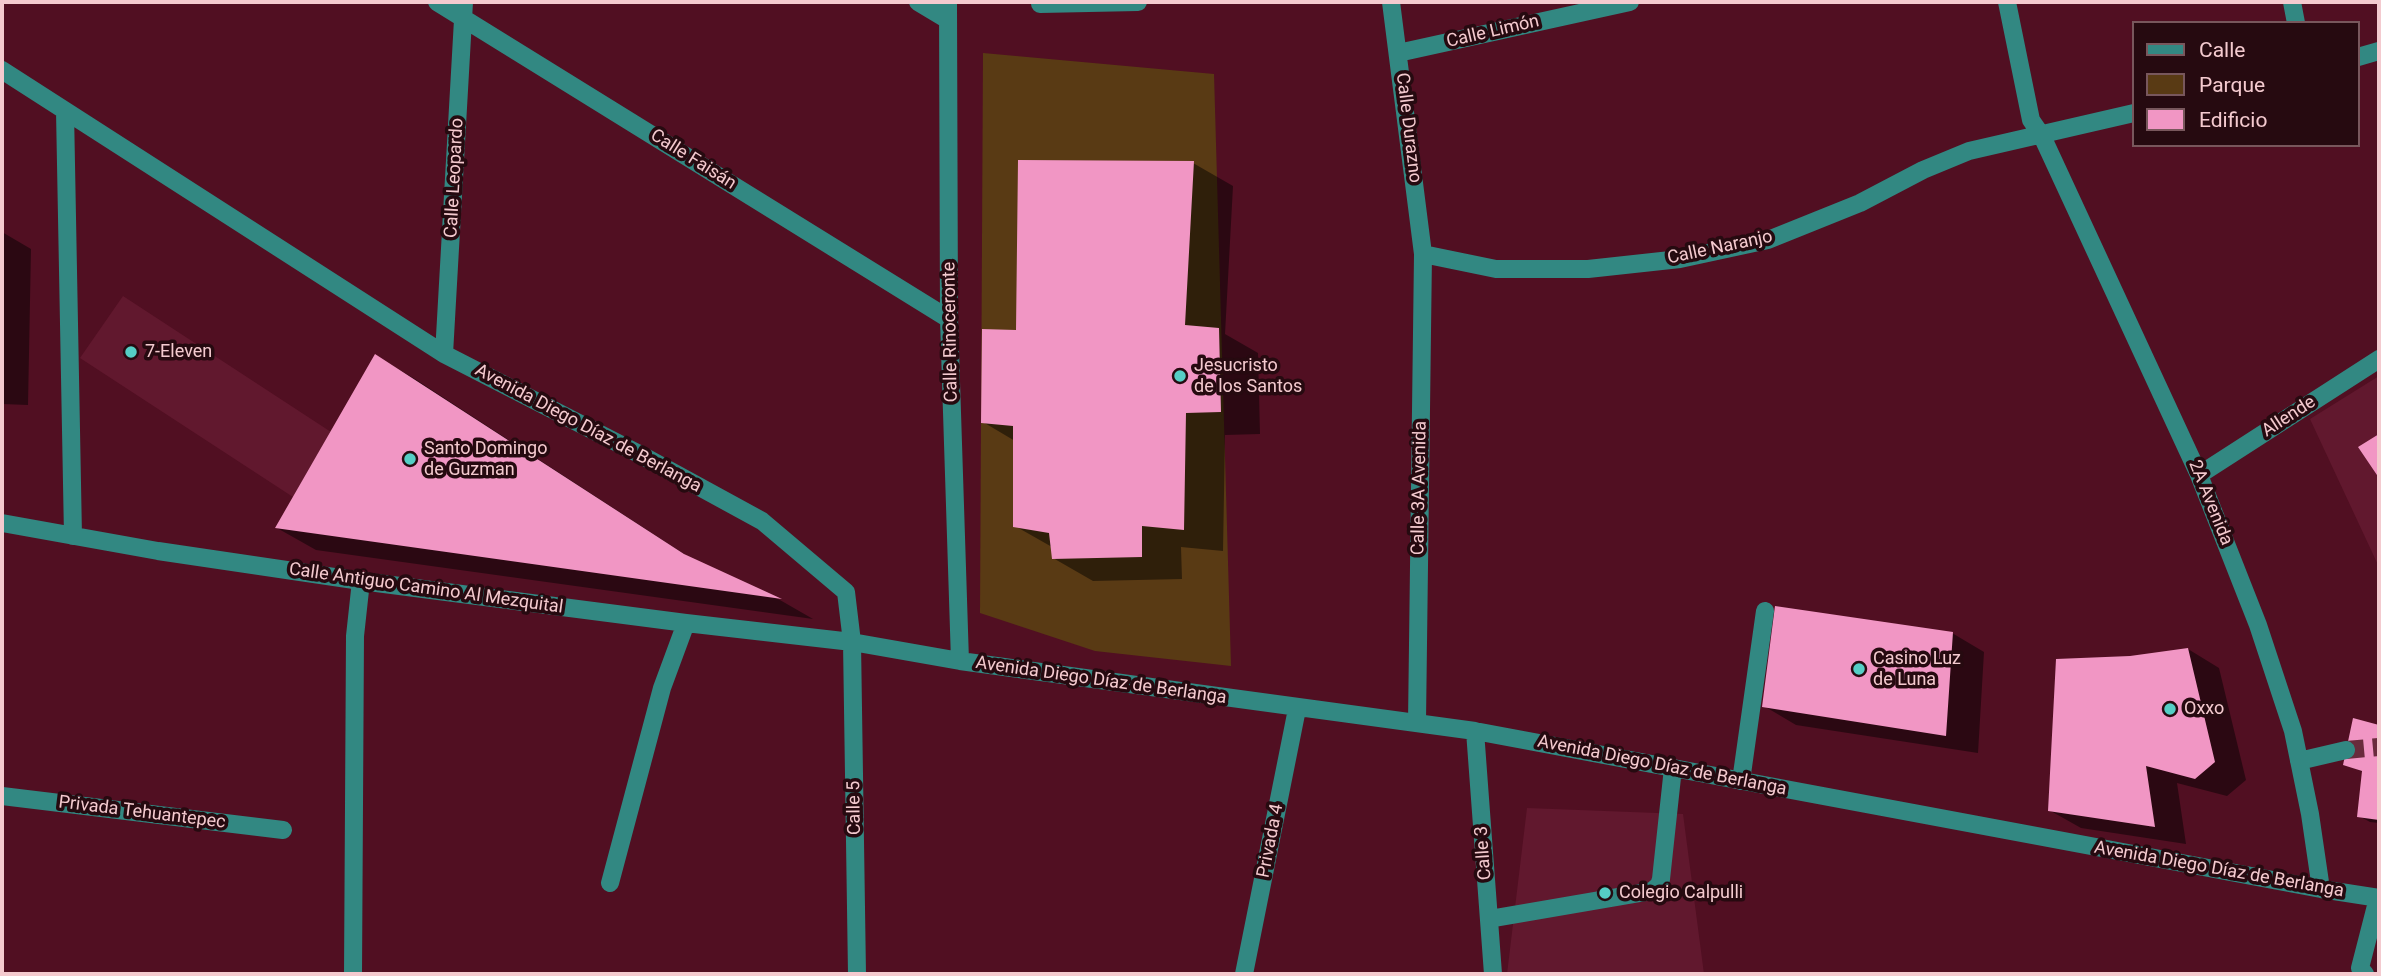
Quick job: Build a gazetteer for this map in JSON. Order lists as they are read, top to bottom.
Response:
{
  "streets": {
    "street": [
      "Calle Limón",
      "Calle Durazno",
      "Calle Faisán",
      "Calle Leopardo",
      "Calle Naranjo",
      "Calle Rinoceronte",
      "Allende",
      "Avenida Diego Díaz de Berlanga",
      "Calle 3A Avenida",
      "2A Avenida",
      "Calle Antiguo Camino Al Mezquital",
      "Calle 5",
      "Privada Tehuantepec",
      "Privada 4",
      "Calle 3"
    ]
  },
  "crossings": [
    ["Calle Limón", "Calle Durazno"],
    ["Calle Durazno", "Calle Naranjo"],
    ["Calle Durazno", "Calle 3A Avenida"],
    ["Calle Faisán", "Calle Leopardo"],
    ["Calle Faisán", "Calle Rinoceronte"],
    ["Calle Leopardo", "Avenida Diego Díaz de Berlanga"],
    ["Calle Naranjo", "Calle 3A Avenida"],
    ["Calle Naranjo", "2A Avenida"],
    ["Calle Rinoceronte", "Avenida Diego Díaz de Berlanga"],
    ["Allende", "2A Avenida"],
    ["Avenida Diego Díaz de Berlanga", "Calle 3A Avenida"],
    ["Avenida Diego Díaz de Berlanga", "2A Avenida"],
    ["Avenida Diego Díaz de Berlanga", "Calle Antiguo Camino Al Mezquital"],
    ["Avenida Diego Díaz de Berlanga", "Calle 5"],
    ["Avenida Diego Díaz de Berlanga", "Privada 4"],
    ["Avenida Diego Díaz de Berlanga", "Calle 3"],
    ["Calle Antiguo Camino Al Mezquital", "Calle 5"]
  ],
  "places": [
    "7-Eleven",
    "Jesucristo de los Santos",
    "Santo Domingo de Guzman",
    "Casino Luz de Luna",
    "Oxxo",
    "Colegio Calpulli"
  ],
  "legend": ["Calle", "Parque", "Edificio"]
}
